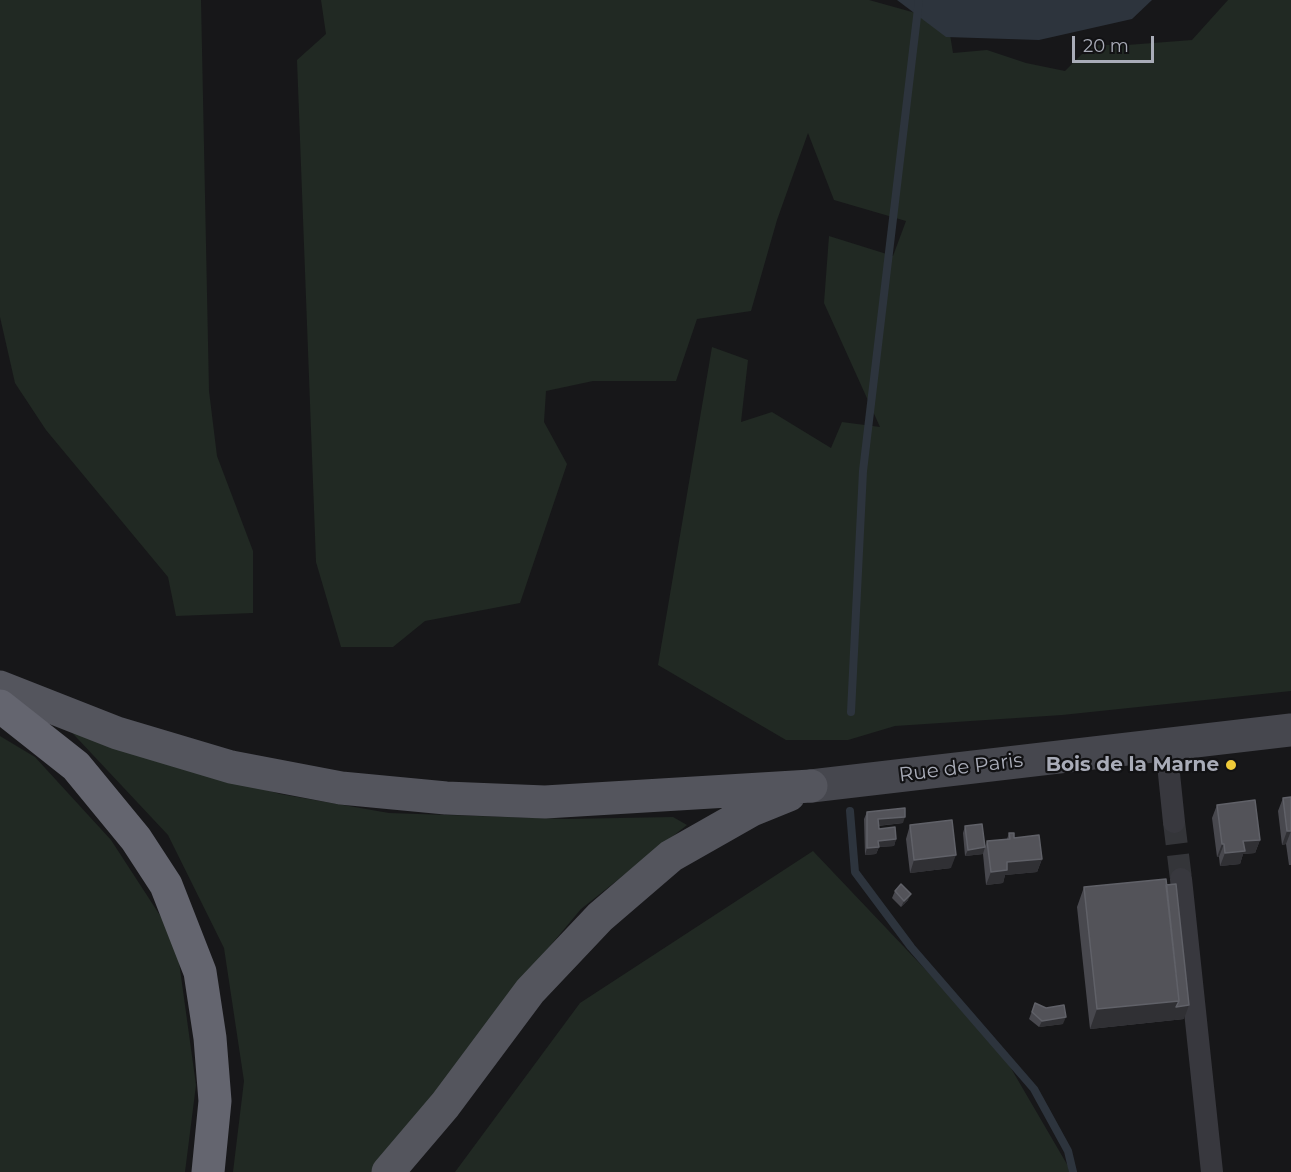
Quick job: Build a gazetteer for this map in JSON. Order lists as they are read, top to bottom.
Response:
{
  "streets": {
    "main road": ["Rue de Paris"]
  },
  "places": ["Bois de la Marne"],
  "scale_bar": "20 m"
}
